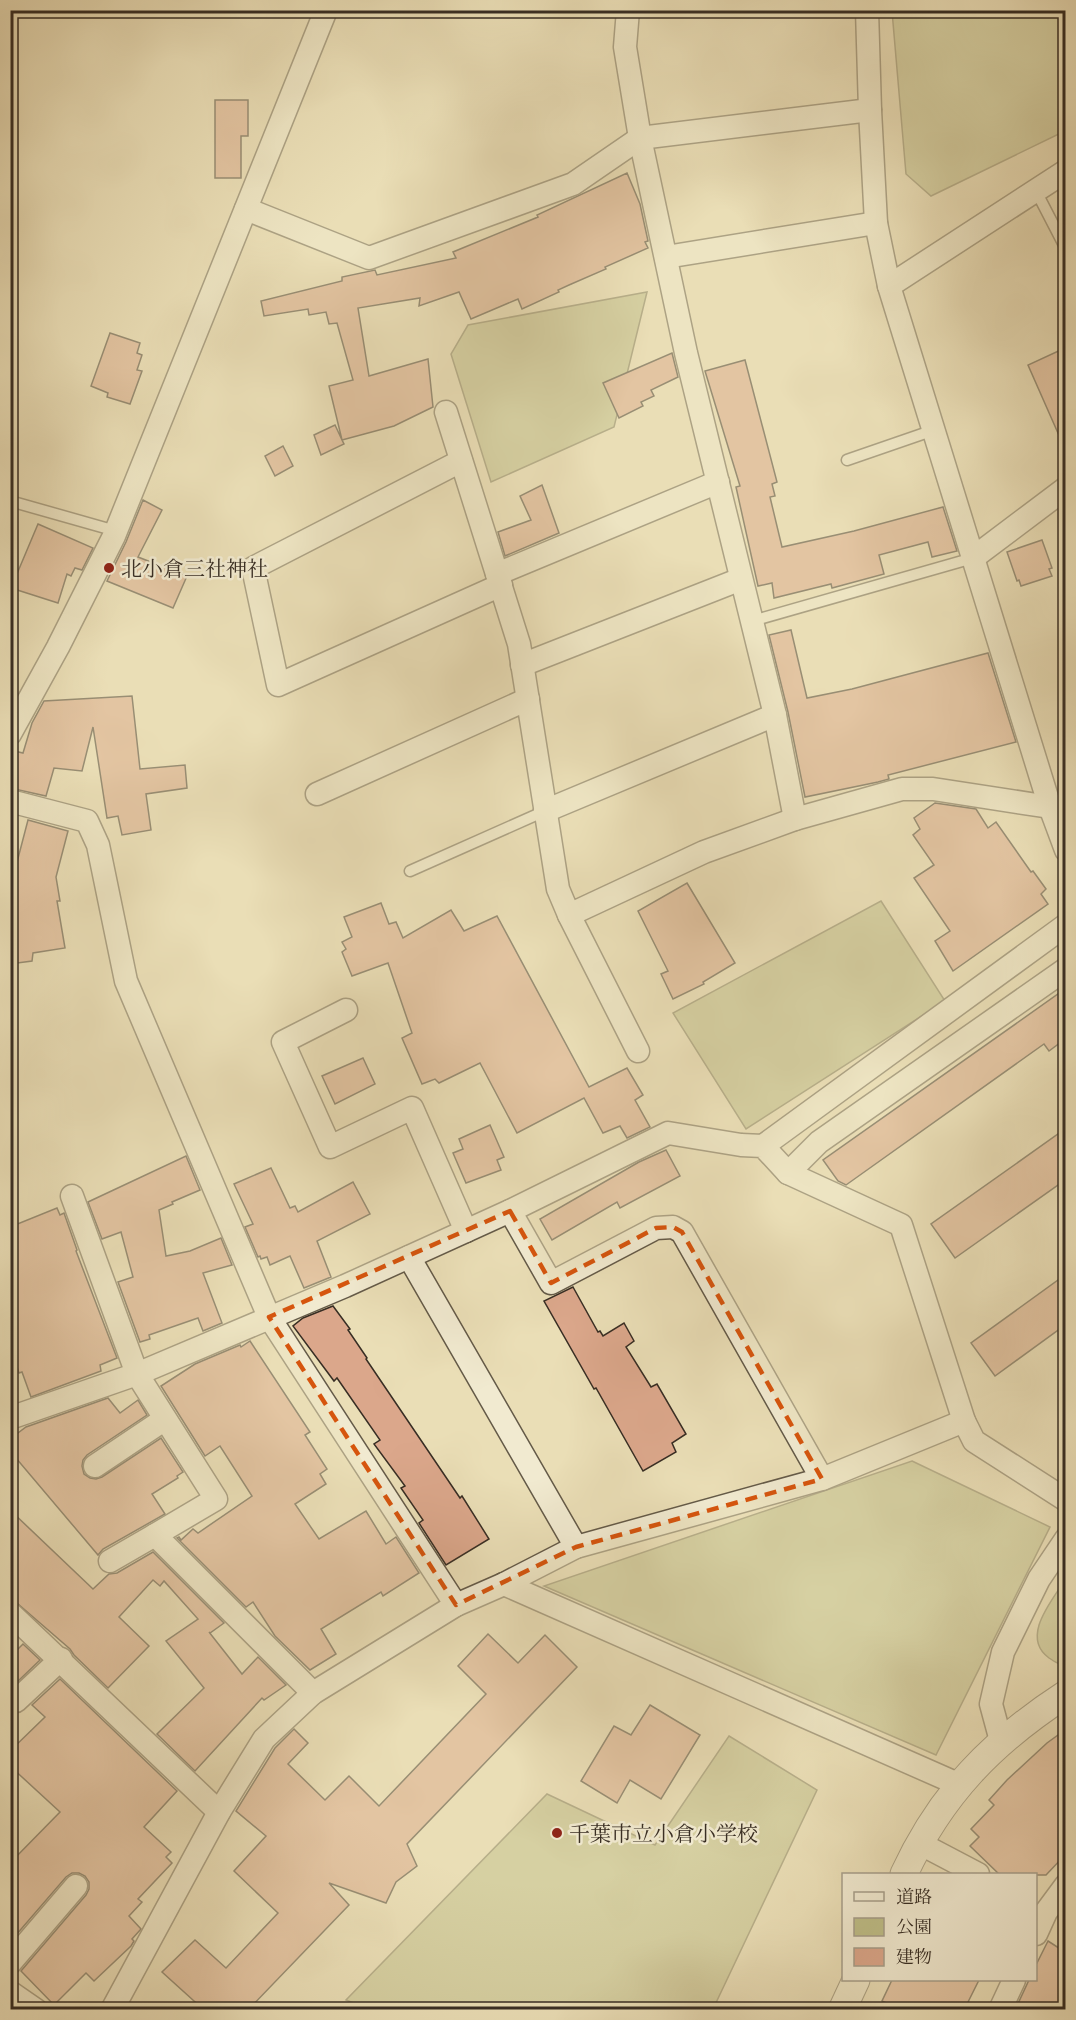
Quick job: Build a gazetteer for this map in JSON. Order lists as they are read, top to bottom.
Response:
{
  "places": ["北小倉三社神社", "千葉市立小倉小学校"],
  "legend": ["道路", "公園", "建物"]
}
